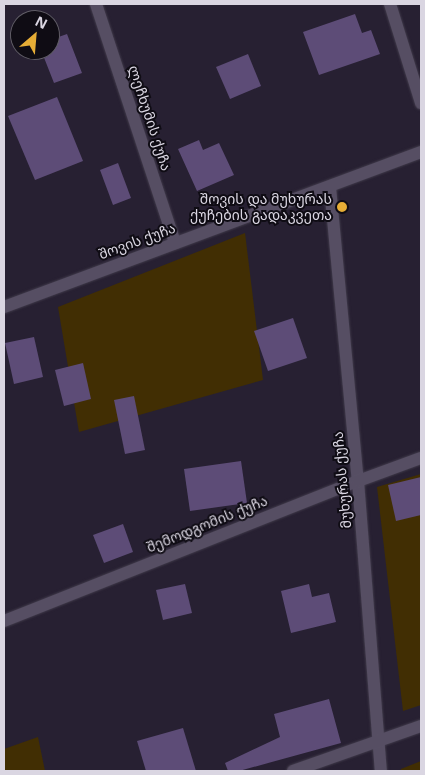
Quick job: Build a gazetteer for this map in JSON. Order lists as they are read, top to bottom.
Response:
{
  "streets": {
    "street": [
      "ლეჩხუმის ქუჩა",
      "შოვის ქუჩა",
      "მუხურას ქუჩა",
      "შემოდგომის ქუჩა"
    ]
  },
  "crossings": [
    ["ლეჩხუმის ქუჩა", "შოვის ქუჩა"],
    ["შოვის ქუჩა", "მუხურას ქუჩა"],
    ["მუხურას ქუჩა", "შემოდგომის ქუჩა"]
  ],
  "places": ["შოვის და მუხურას ქუჩების გადაკვეთა"],
  "north": "top right"
}
